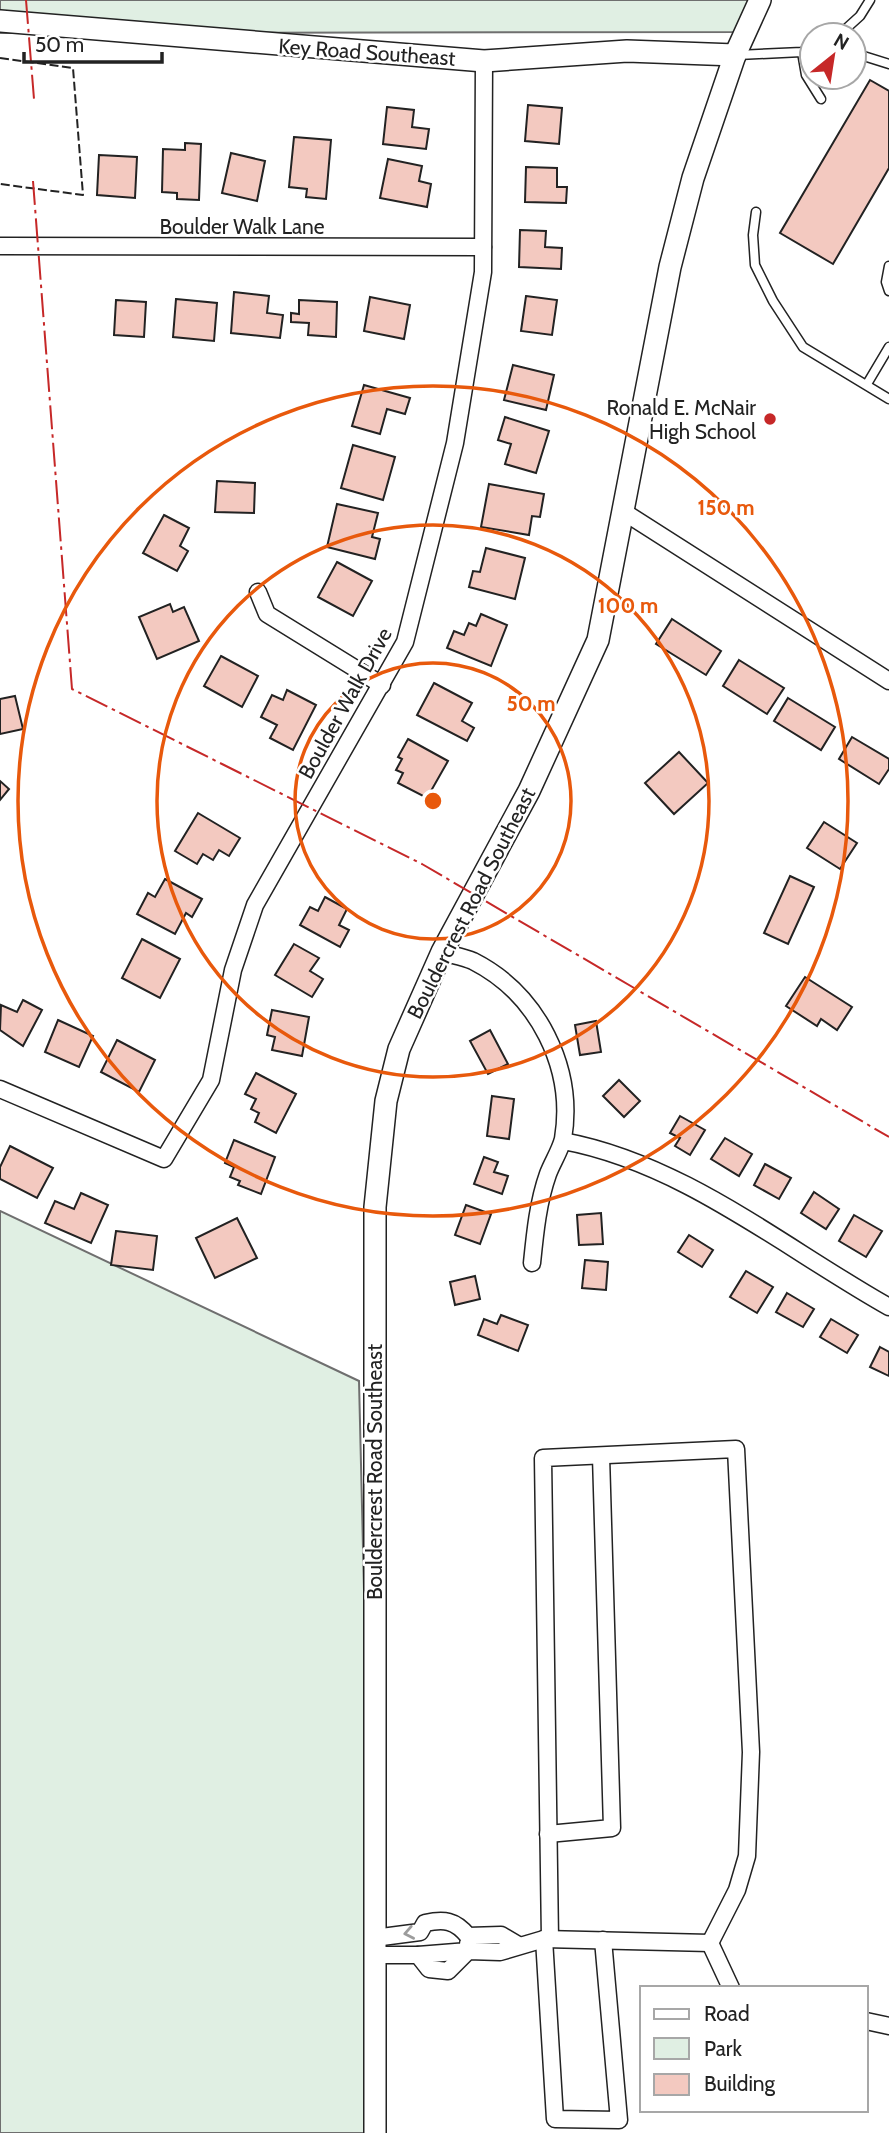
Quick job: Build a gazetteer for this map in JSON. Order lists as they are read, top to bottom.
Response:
{
  "streets": {
    "street": [
      "Key Road Southeast",
      "Boulder Walk Lane",
      "Boulder Walk Drive",
      "Bouldercrest Road Southeast"
    ]
  },
  "crossings": [
    ["Key Road Southeast", "Boulder Walk Drive"],
    ["Key Road Southeast", "Bouldercrest Road Southeast"],
    ["Boulder Walk Lane", "Boulder Walk Drive"]
  ],
  "places": ["Ronald E. McNair High School"],
  "legend": ["Road", "Park", "Building"],
  "scale_bar": "50 m",
  "north": "top right",
  "rings": ["150 m", "100 m", "50 m"]
}
